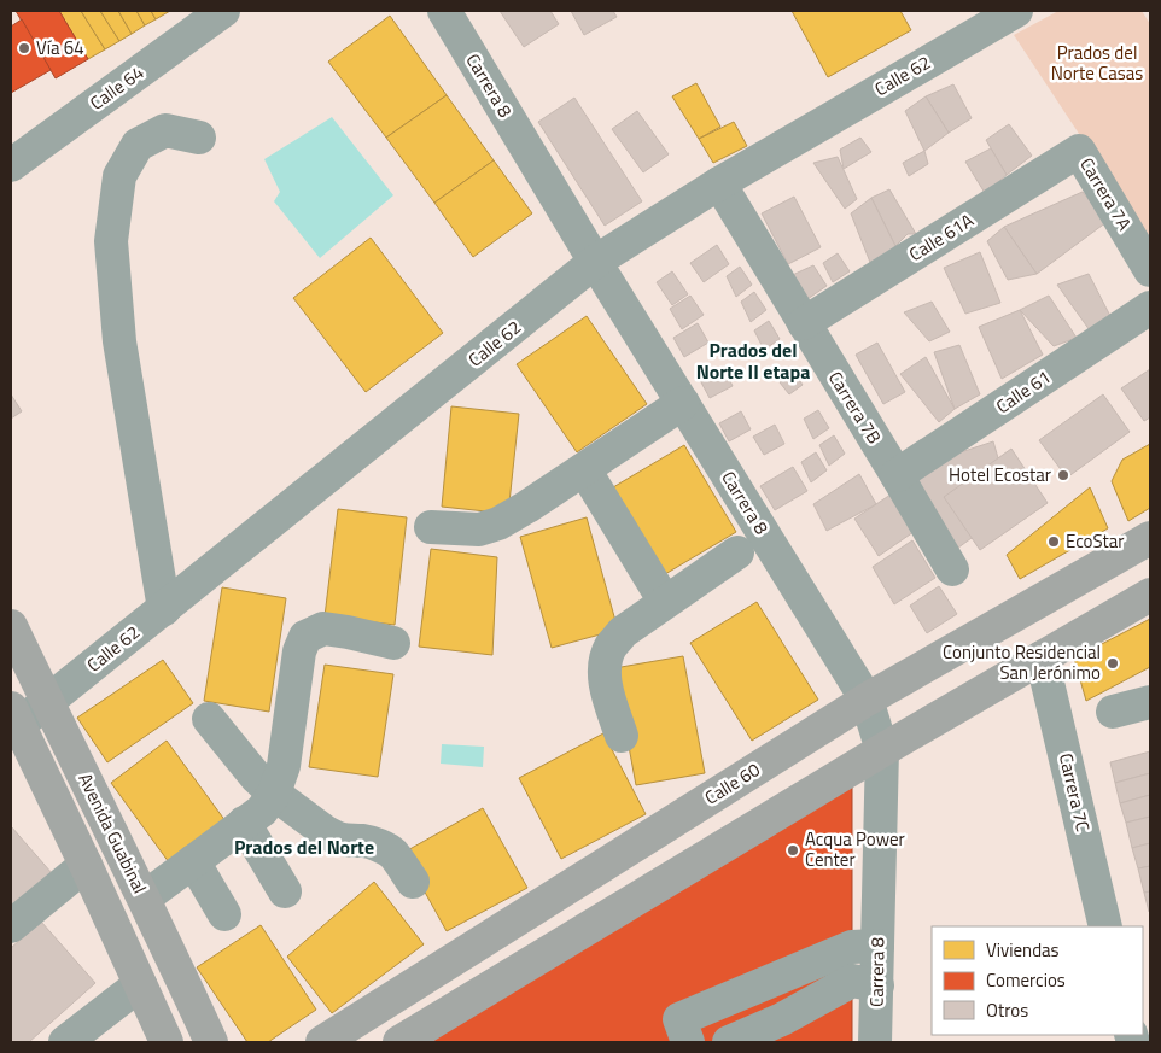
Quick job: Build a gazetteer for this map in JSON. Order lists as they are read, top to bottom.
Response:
{
  "streets": {
    "main road": ["Calle 60", "Avenida Guabinal"],
    "street": [
      "Calle 62",
      "Carrera 8",
      "Calle 64",
      "Carrera 7A",
      "Calle 61A",
      "Calle 61",
      "Carrera 7B",
      "Carrera 7C"
    ]
  },
  "crossings": [
    ["Calle 62", "Carrera 8"],
    ["Calle 62", "Carrera 7B"],
    ["Calle 62", "Avenida Guabinal"],
    ["Carrera 8", "Calle 60"],
    ["Carrera 7A", "Calle 61A"],
    ["Calle 61A", "Carrera 7B"],
    ["Calle 61", "Carrera 7B"]
  ],
  "districts": ["Prados del Norte II etapa", "Prados del Norte"],
  "parks": ["Prados del Norte Casas"],
  "places": [
    "Vía 64",
    "Hotel Ecostar",
    "EcoStar",
    "Conjunto Residencial San Jerónimo",
    "Acqua Power Center"
  ],
  "legend": ["Viviendas", "Comercios", "Otros"]
}
